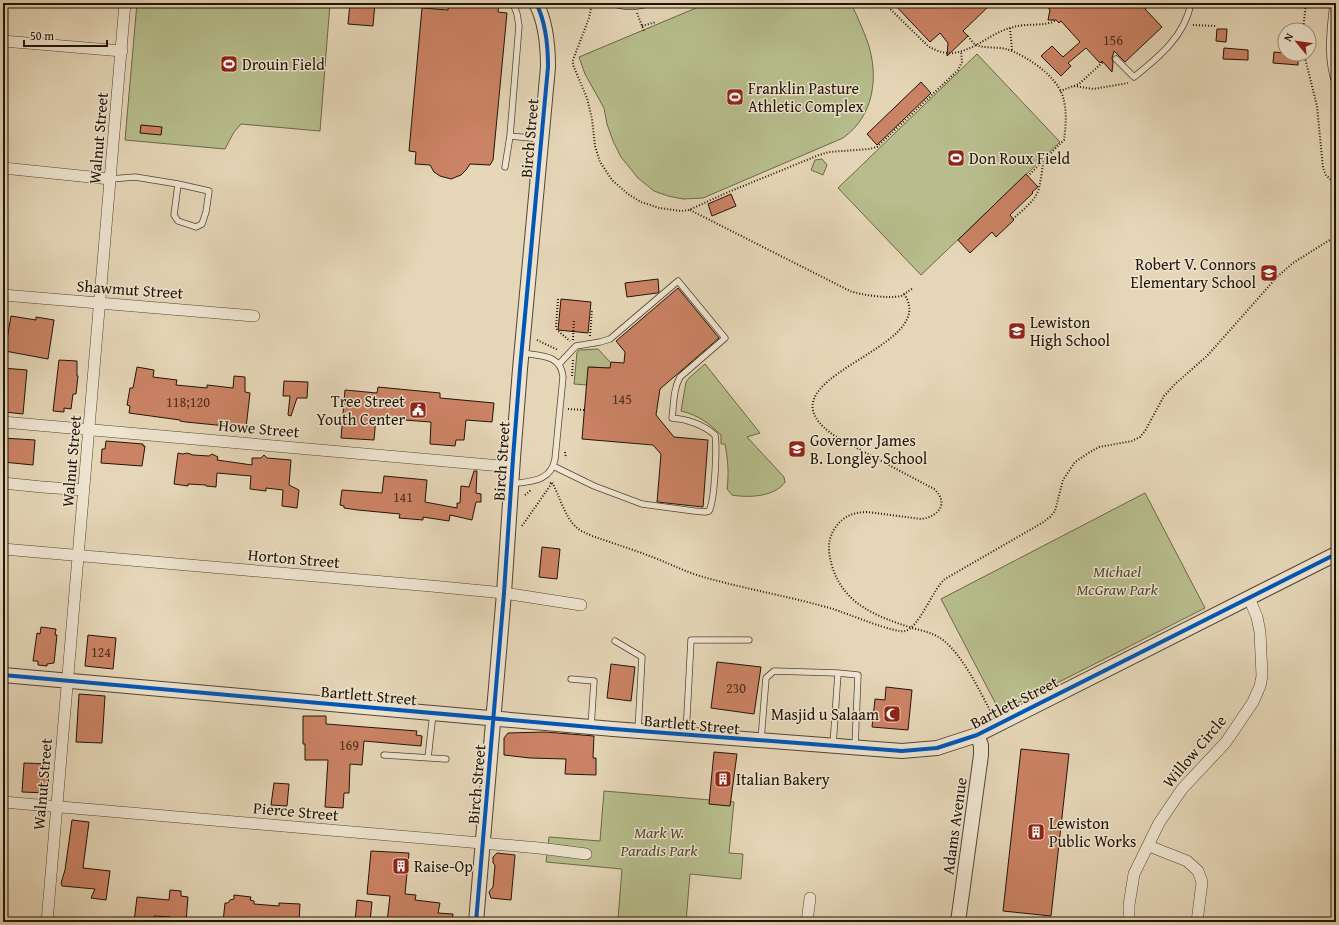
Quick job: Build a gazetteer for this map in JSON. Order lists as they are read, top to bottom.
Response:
{
  "streets": {
    "street": [
      "Walnut Street",
      "Birch Street",
      "Shawmut Street",
      "Howe Street",
      "Horton Street",
      "Bartlett Street",
      "Willow Circle",
      "Pierce Street",
      "Adams Avenue"
    ]
  },
  "crossings": [
    ["Walnut Street", "Shawmut Street"],
    ["Walnut Street", "Howe Street"],
    ["Walnut Street", "Horton Street"],
    ["Walnut Street", "Bartlett Street"],
    ["Walnut Street", "Pierce Street"],
    ["Birch Street", "Howe Street"],
    ["Birch Street", "Horton Street"],
    ["Birch Street", "Bartlett Street"],
    ["Birch Street", "Pierce Street"],
    ["Bartlett Street", "Willow Circle"],
    ["Bartlett Street", "Adams Avenue"]
  ],
  "parks": ["Michael McGraw Park", "Mark W. Paradis Park"],
  "places": {
    "sports": ["Drouin Field", "Franklin Pasture Athletic Complex", "Don Roux Field"],
    "school or university": ["Robert V. Connors Elementary School", "Lewiston High School", "Governor James B. Longley School"],
    "public building": ["Tree Street Youth Center"],
    "mosque": ["Masjid u Salaam"],
    "building": ["Italian Bakery", "Lewiston Public Works", "Raise-Op"]
  },
  "house_numbers": [
    "156",
    "145",
    "118;120",
    "141",
    "124",
    "230",
    "169"
  ],
  "scale_bar": "50 m",
  "north": "top left"
}
